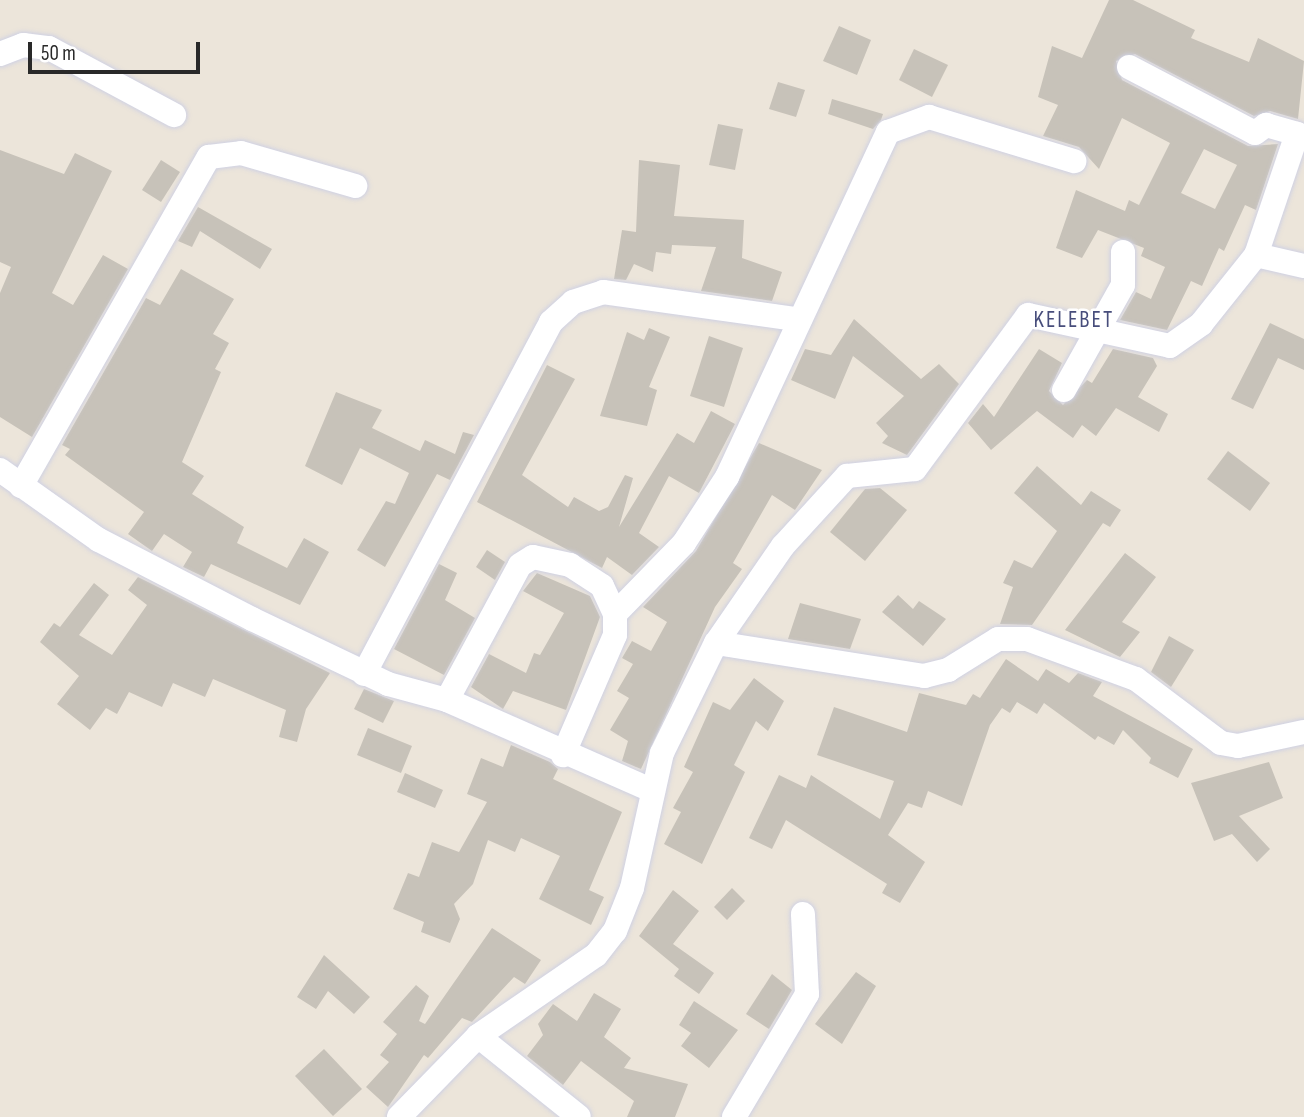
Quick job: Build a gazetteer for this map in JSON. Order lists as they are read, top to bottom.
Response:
{
  "districts": ["KELEBET"],
  "scale_bar": "50 m"
}
